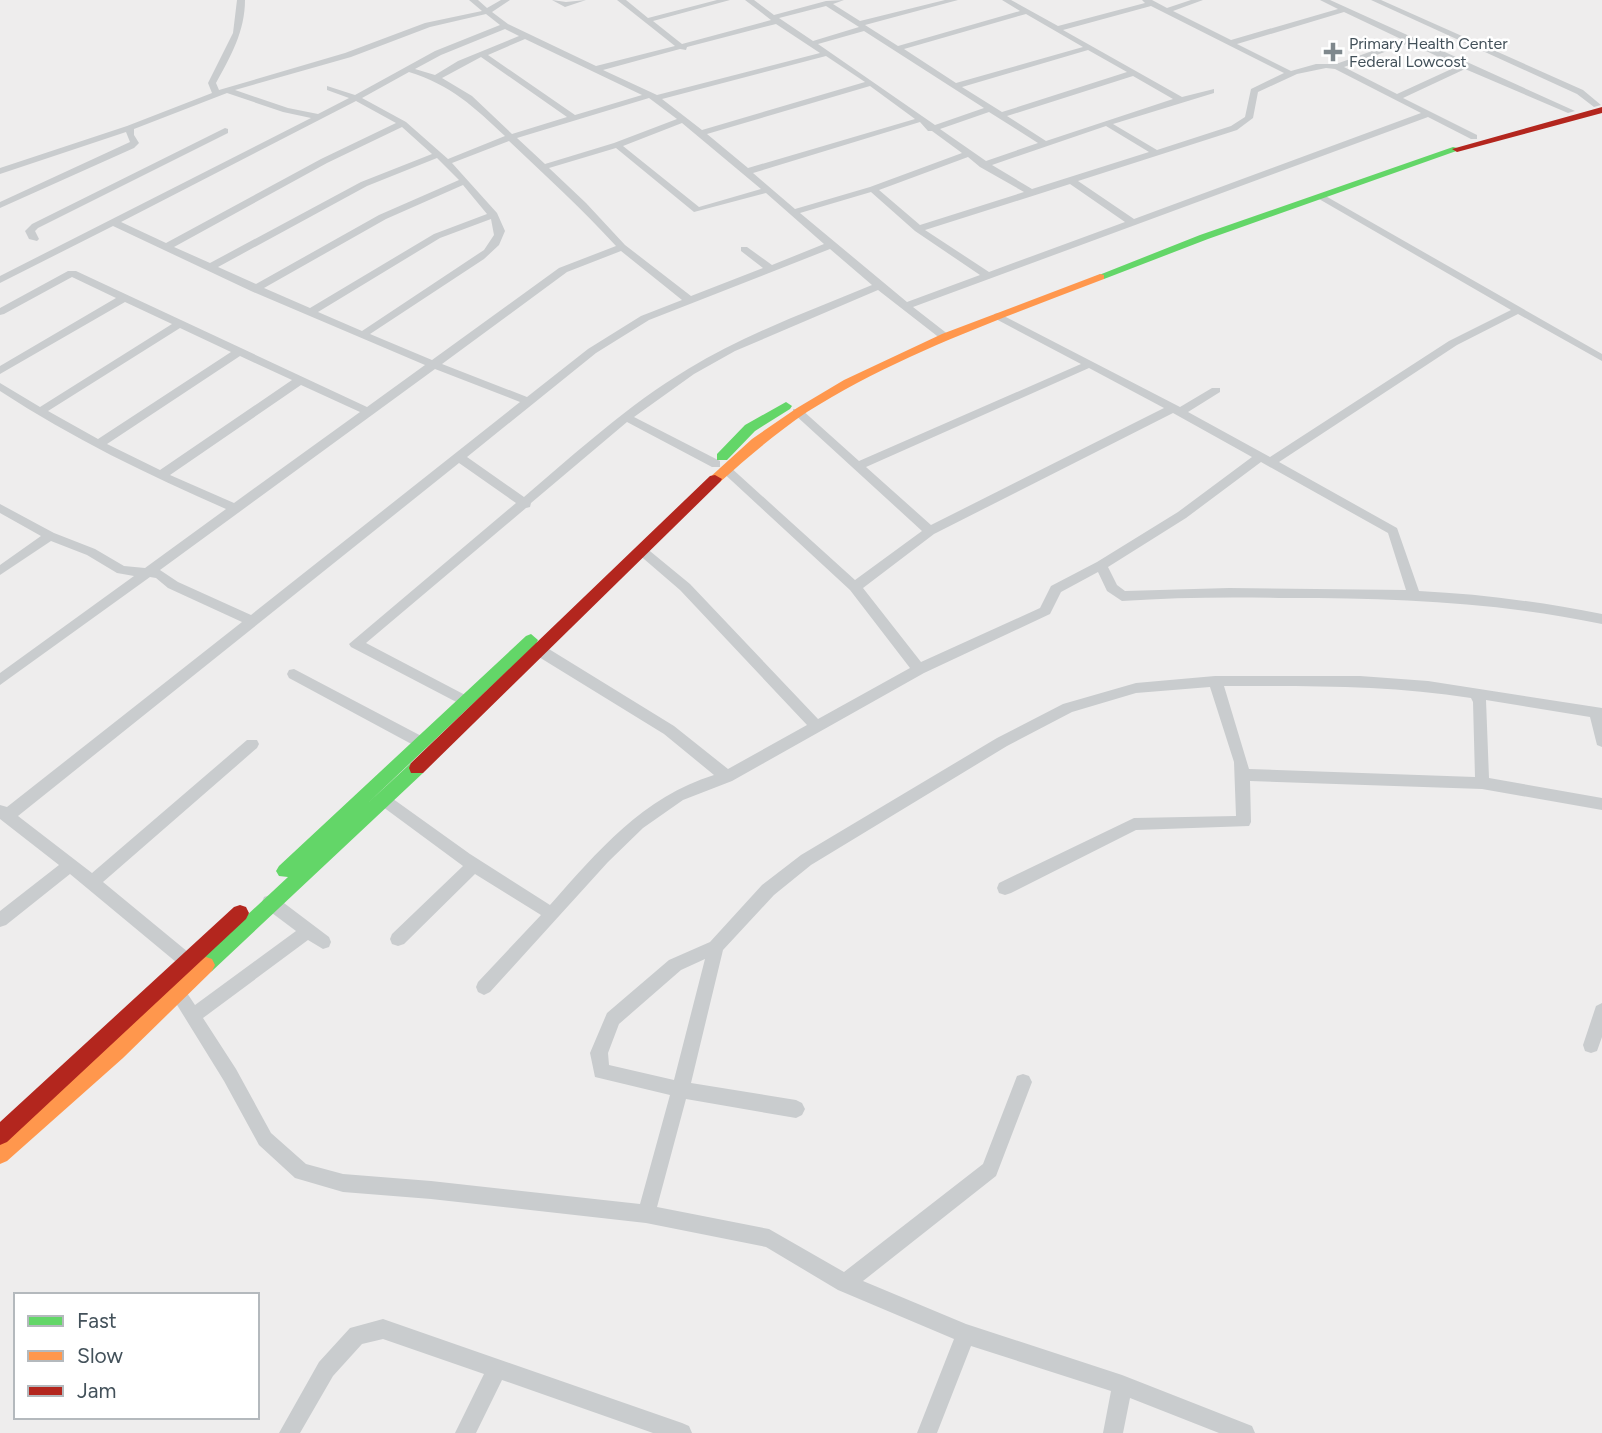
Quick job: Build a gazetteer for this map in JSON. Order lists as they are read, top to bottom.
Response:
{
  "places": {
    "health": ["Primary Health Center Federal Lowcost"]
  },
  "legend": ["Fast", "Slow", "Jam"]
}
